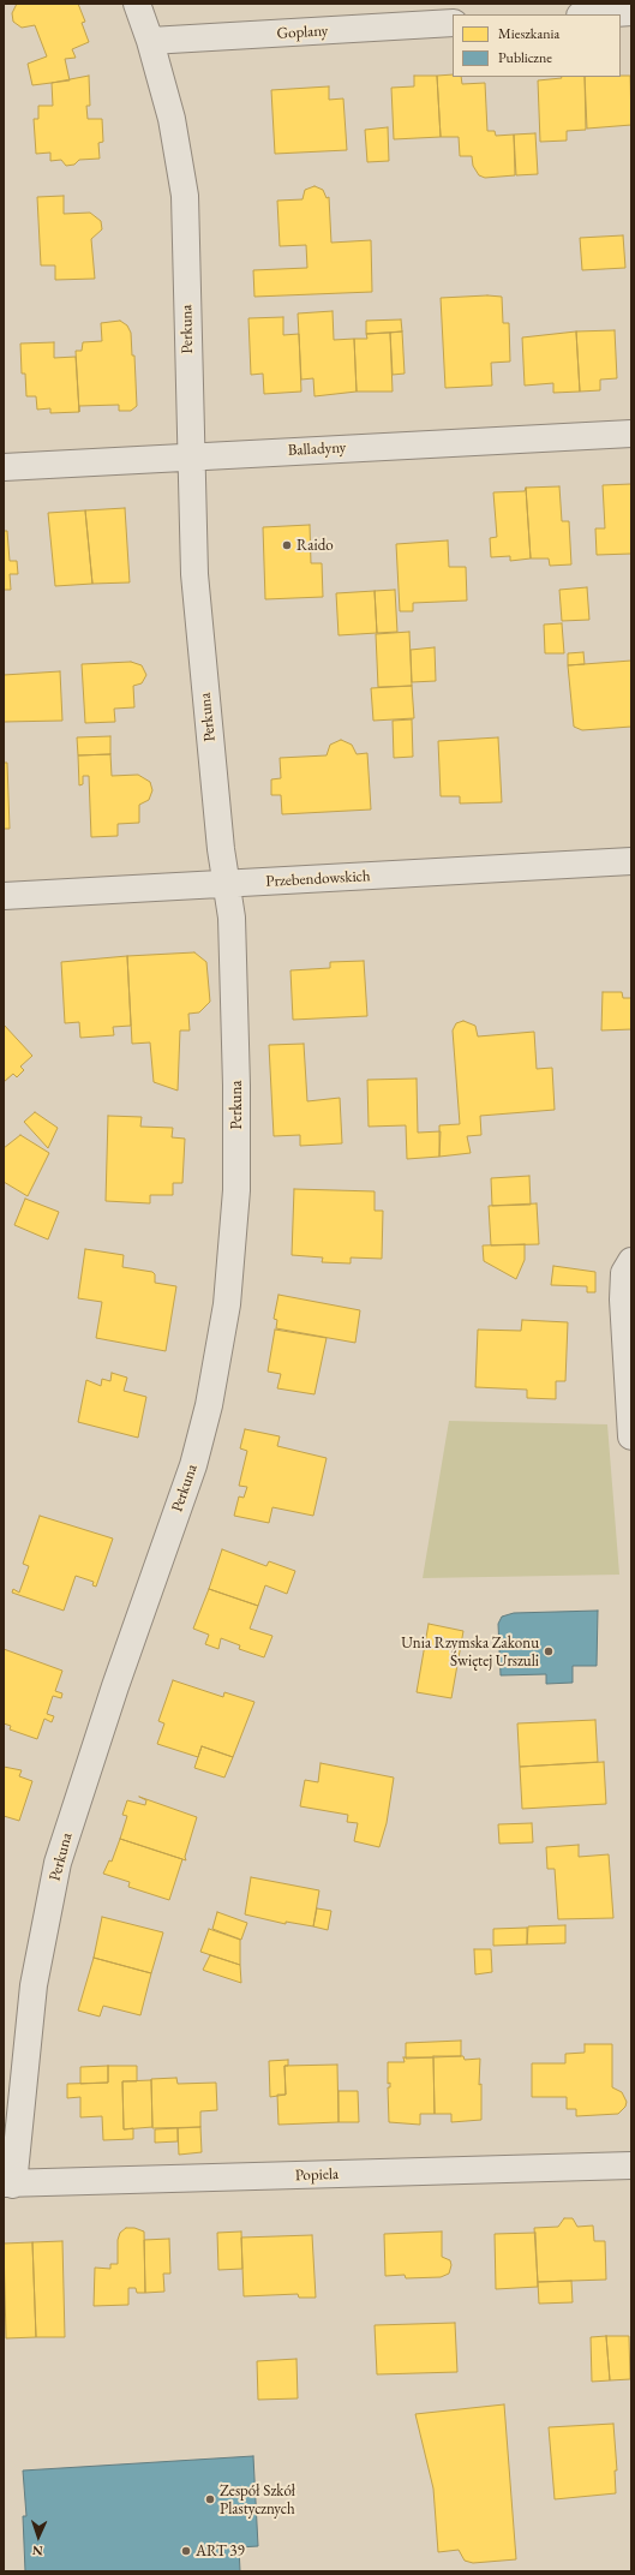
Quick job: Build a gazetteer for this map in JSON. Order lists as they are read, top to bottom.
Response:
{
  "streets": {
    "street": [
      "Goplany",
      "Perkuna",
      "Balladyny",
      "Przebendowskich",
      "Popiela"
    ]
  },
  "crossings": [
    ["Goplany", "Perkuna"],
    ["Perkuna", "Balladyny"],
    ["Perkuna", "Przebendowskich"],
    ["Perkuna", "Popiela"]
  ],
  "places": [
    "Raido",
    "Unia Rzymska Zakonu Świętej Urszuli",
    "Zespół Szkół Plastycznych",
    "ART 39"
  ],
  "legend": ["Mieszkania", "Publiczne"],
  "north": "bottom"
}
